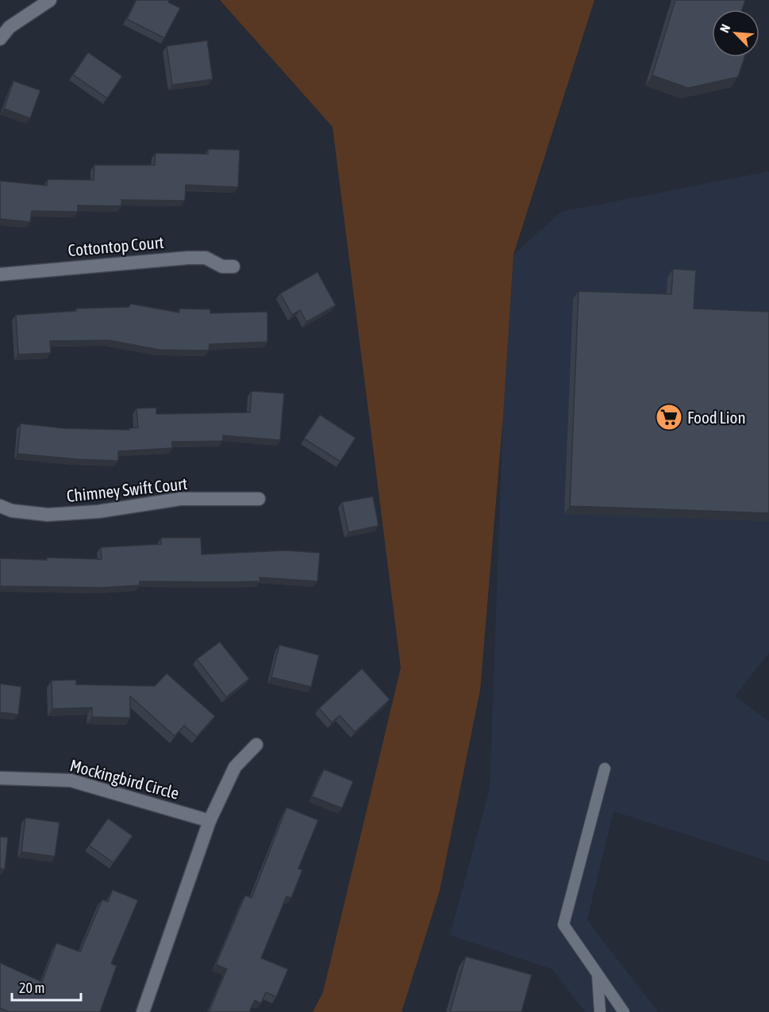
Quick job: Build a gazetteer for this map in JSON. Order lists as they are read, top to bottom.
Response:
{
  "streets": {
    "street": ["Cottontop Court", "Chimney Swift Court", "Mockingbird Circle"]
  },
  "places": {
    "supermarket": ["Food Lion"]
  },
  "scale_bar": "20 m",
  "north": "top left"
}
